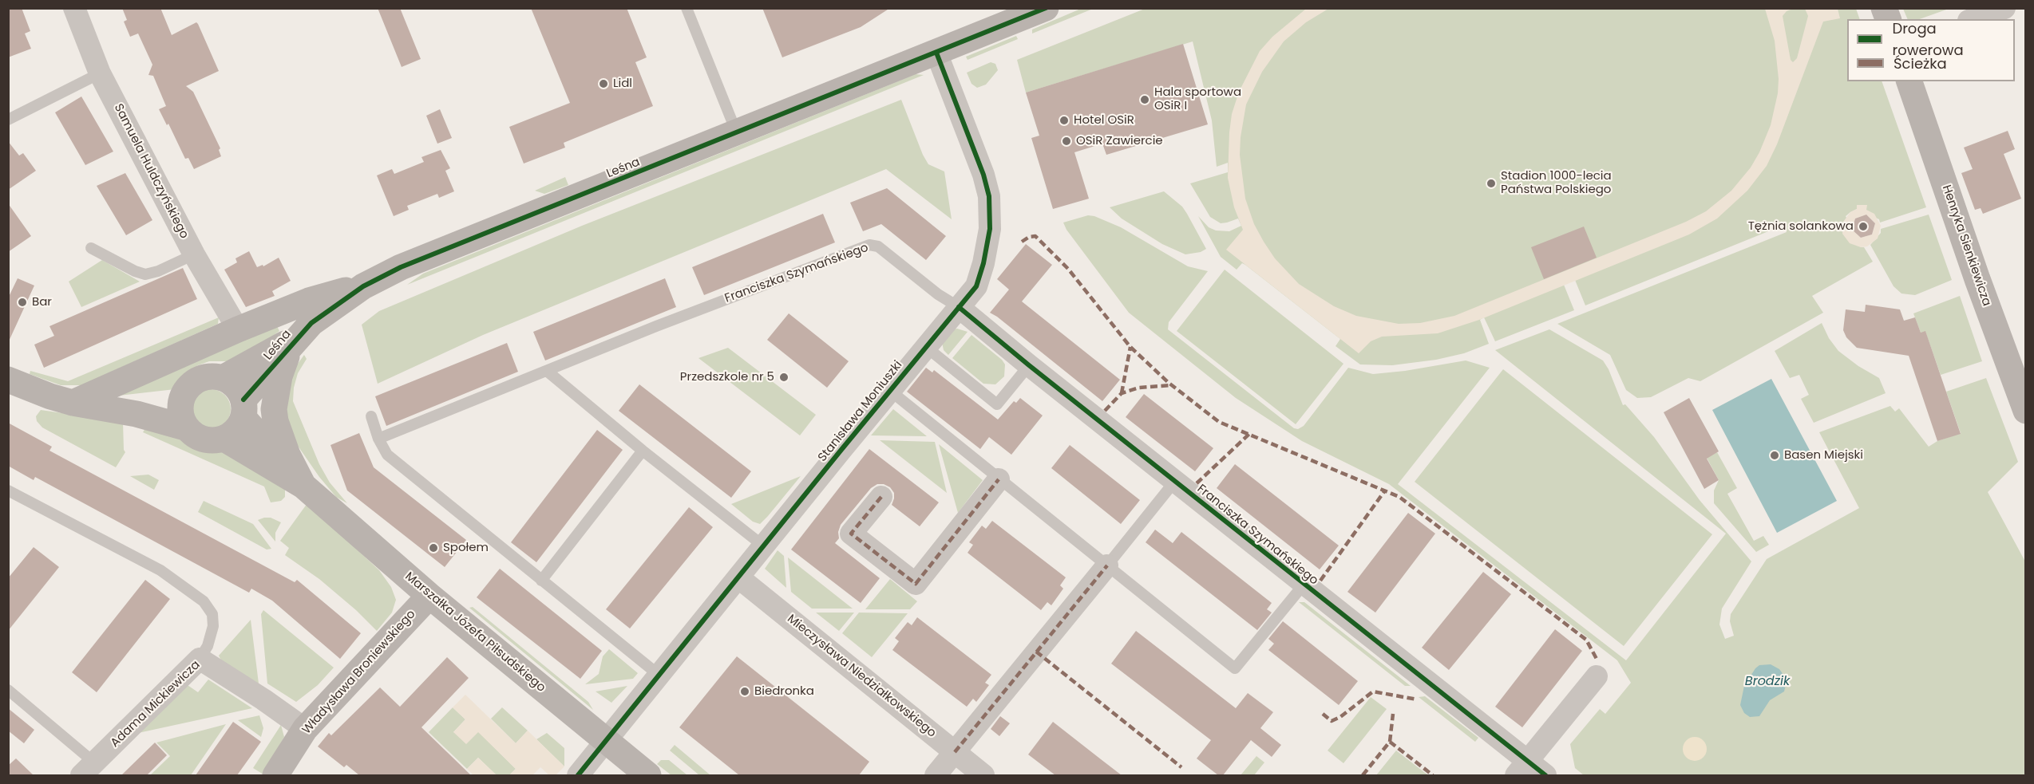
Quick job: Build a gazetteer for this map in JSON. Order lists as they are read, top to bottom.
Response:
{
  "streets": {
    "street": [
      "Leśna",
      "Samuela Huldczyńskiego",
      "Henryka Sienkiewicza",
      "Franciszka Szymańskiego",
      "Stanisława Moniuszki",
      "Marszałka Józefa Piłsudskiego",
      "Władysława Broniewskiego",
      "Mieczysława Niedziałkowskiego",
      "Adama Mickiewicza"
    ]
  },
  "crossings": [
    ["Leśna", "Stanisława Moniuszki"],
    ["Leśna", "Marszałka Józefa Piłsudskiego"],
    ["Franciszka Szymańskiego", "Stanisława Moniuszki"],
    ["Stanisława Moniuszki", "Marszałka Józefa Piłsudskiego"],
    ["Stanisława Moniuszki", "Mieczysława Niedziałkowskiego"],
    ["Marszałka Józefa Piłsudskiego", "Władysława Broniewskiego"],
    ["Władysława Broniewskiego", "Adama Mickiewicza"]
  ],
  "water": ["Brodzik"],
  "places": [
    "Lidl",
    "Hala sportowa OSiR I",
    "Hotel OSiR",
    "OSiR Zawiercie",
    "Stadion 1000-lecia Państwa Polskiego",
    "Tężnia solankowa",
    "Bar",
    "Przedszkole nr 5",
    "Basen Miejski",
    "Społem",
    "Biedronka"
  ],
  "legend": ["Droga rowerowa", "Ścieżka"]
}
